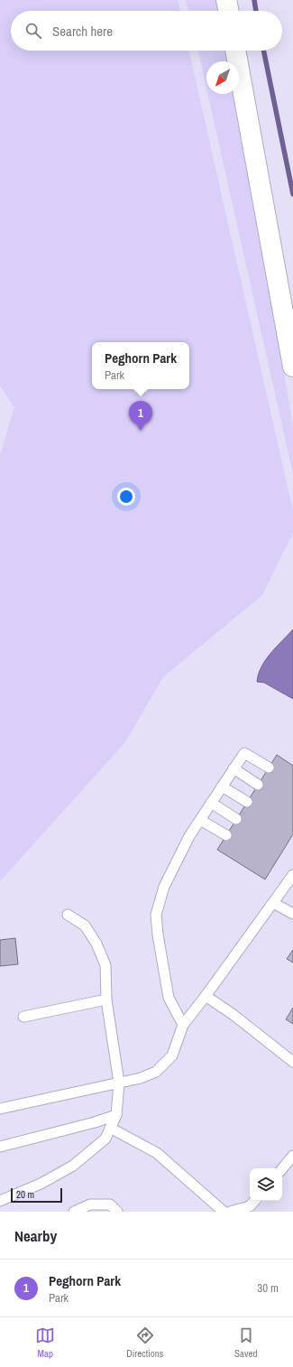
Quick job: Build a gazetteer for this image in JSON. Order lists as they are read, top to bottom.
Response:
{
  "scale_bar": "20 m",
  "north": "bottom left",
  "page": {
    "search": "Search here",
    "popup": ["Peghorn Park", "Park"],
    "pins": "1",
    "scale": "20 m",
    "heading": "Nearby",
    "list": [
      {
        "mark": "1",
        "name": "Peghorn Park",
        "note": "Park",
        "value": "30 m"
      }
    ],
    "nav": ["Map", "Directions", "Saved"]
  }
}
